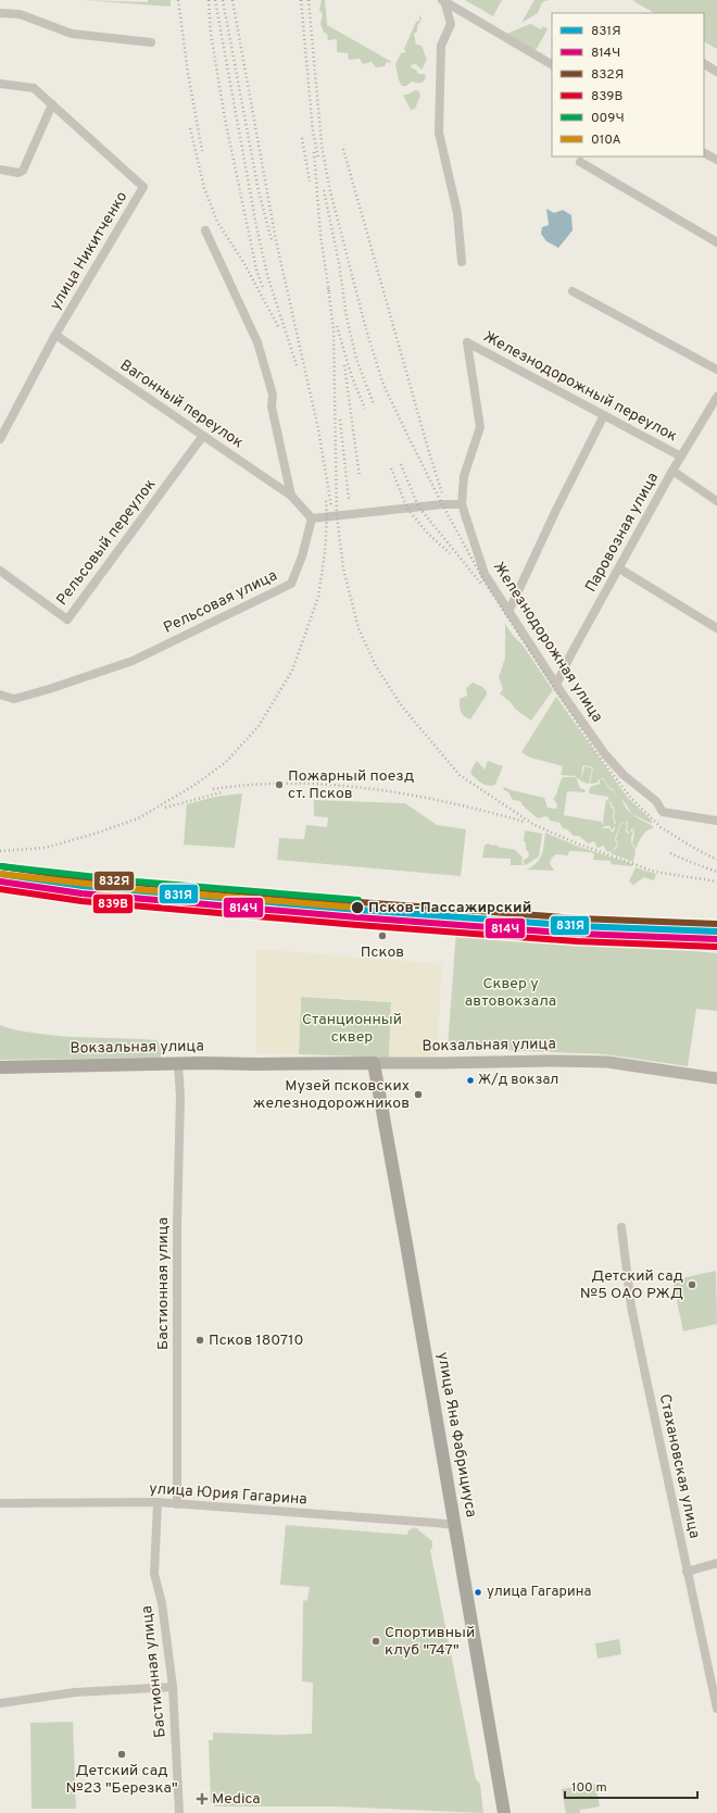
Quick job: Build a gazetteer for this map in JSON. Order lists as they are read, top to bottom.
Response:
{
  "streets": {
    "main road": ["Вокзальная улица", "улица Яна Фабрициуса"],
    "street": [
      "улица Никитченко",
      "Железнодорожный переулок",
      "Вагонный переулок",
      "Паровозная улица",
      "Рельсовый переулок",
      "Рельсовая улица",
      "Железнодорожная улица",
      "Бастионная улица",
      "Стахановская улица",
      "улица Юрия Гагарина"
    ]
  },
  "crossings": [
    ["улица Никитченко", "Вагонный переулок"],
    ["Железнодорожный переулок", "Паровозная улица"],
    ["Железнодорожный переулок", "Железнодорожная улица"],
    ["Вагонный переулок", "Рельсовый переулок"],
    ["Паровозная улица", "Железнодорожная улица"],
    ["Вокзальная улица", "Бастионная улица"],
    ["Вокзальная улица", "улица Яна Фабрициуса"],
    ["Бастионная улица", "улица Юрия Гагарина"],
    ["улица Яна Фабрициуса", "улица Юрия Гагарина"]
  ],
  "parks": ["Сквер у автовокзала", "Станционный сквер"],
  "places": {
    "other": [
      "Пожарный поезд ст. Псков",
      "Псков-Пассажирский",
      "Псков",
      "Ж/д вокзал",
      "Музей псковских железнодорожников",
      "Детский сад №5 ОАО РЖД",
      "Псков 180710",
      "улица Гагарина",
      "Спортивный клуб \"747\"",
      "Детский сад №23 \"Березка\""
    ],
    "health": ["Medica"]
  },
  "lines": [
    "transit line 832Я",
    "transit line 009Ч",
    "transit line 831Я",
    "transit line 010А",
    "transit line 814Ч",
    "transit line 839В"
  ],
  "legend": [
    "831Я",
    "814Ч",
    "832Я",
    "839В",
    "009Ч",
    "010А"
  ],
  "scale_bar": "100 m"
}
